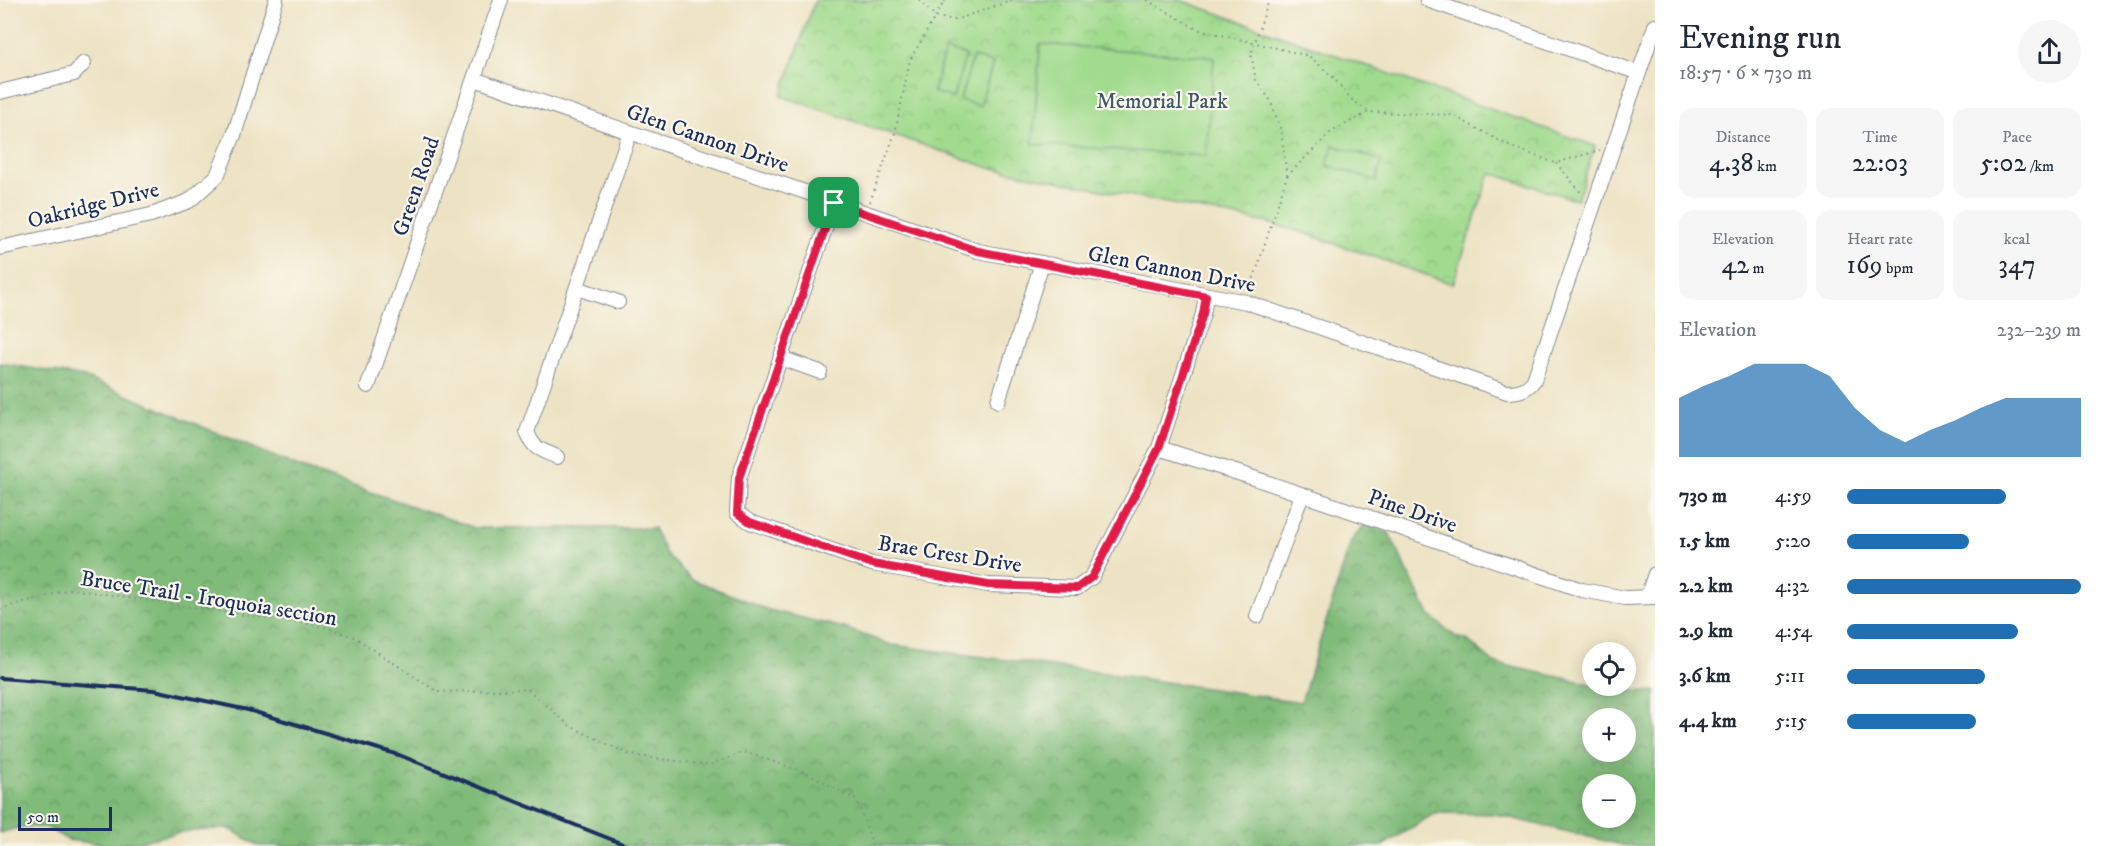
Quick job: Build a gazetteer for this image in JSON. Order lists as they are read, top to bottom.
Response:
{
  "streets": {
    "street": [
      "Glen Cannon Drive",
      "Green Road",
      "Oakridge Drive",
      "Pine Drive",
      "Brae Crest Drive"
    ],
    "path": ["Bruce Trail - Iroquoia section"]
  },
  "crossings": [
    ["Glen Cannon Drive", "Green Road"],
    ["Glen Cannon Drive", "Brae Crest Drive"],
    ["Pine Drive", "Brae Crest Drive"]
  ],
  "parks": ["Memorial Park"],
  "scale_bar": "50 m",
  "page": {
    "heading": ["Evening run", "18:57 · 6 × 730 m"],
    "stats": [
      ["Distance", "4.38 km"],
      ["Time", "22:03"],
      ["Pace", "5:02 /km"],
      ["Elevation", "42 m"],
      ["Heart rate", "169 bpm"],
      ["kcal", "347"]
    ],
    "chart": ["Elevation", "232–239 m"],
    "list": [
      {
        "name": "730 m",
        "note": "4:59"
      },
      {
        "name": "1.5 km",
        "note": "5:20"
      },
      {
        "name": "2.2 km",
        "note": "4:32"
      },
      {
        "name": "2.9 km",
        "note": "4:54"
      },
      {
        "name": "3.6 km",
        "note": "5:11"
      },
      {
        "name": "4.4 km",
        "note": "5:15"
      }
    ],
    "map_buttons": ["+", "−"],
    "scale": "50 m"
  }
}
